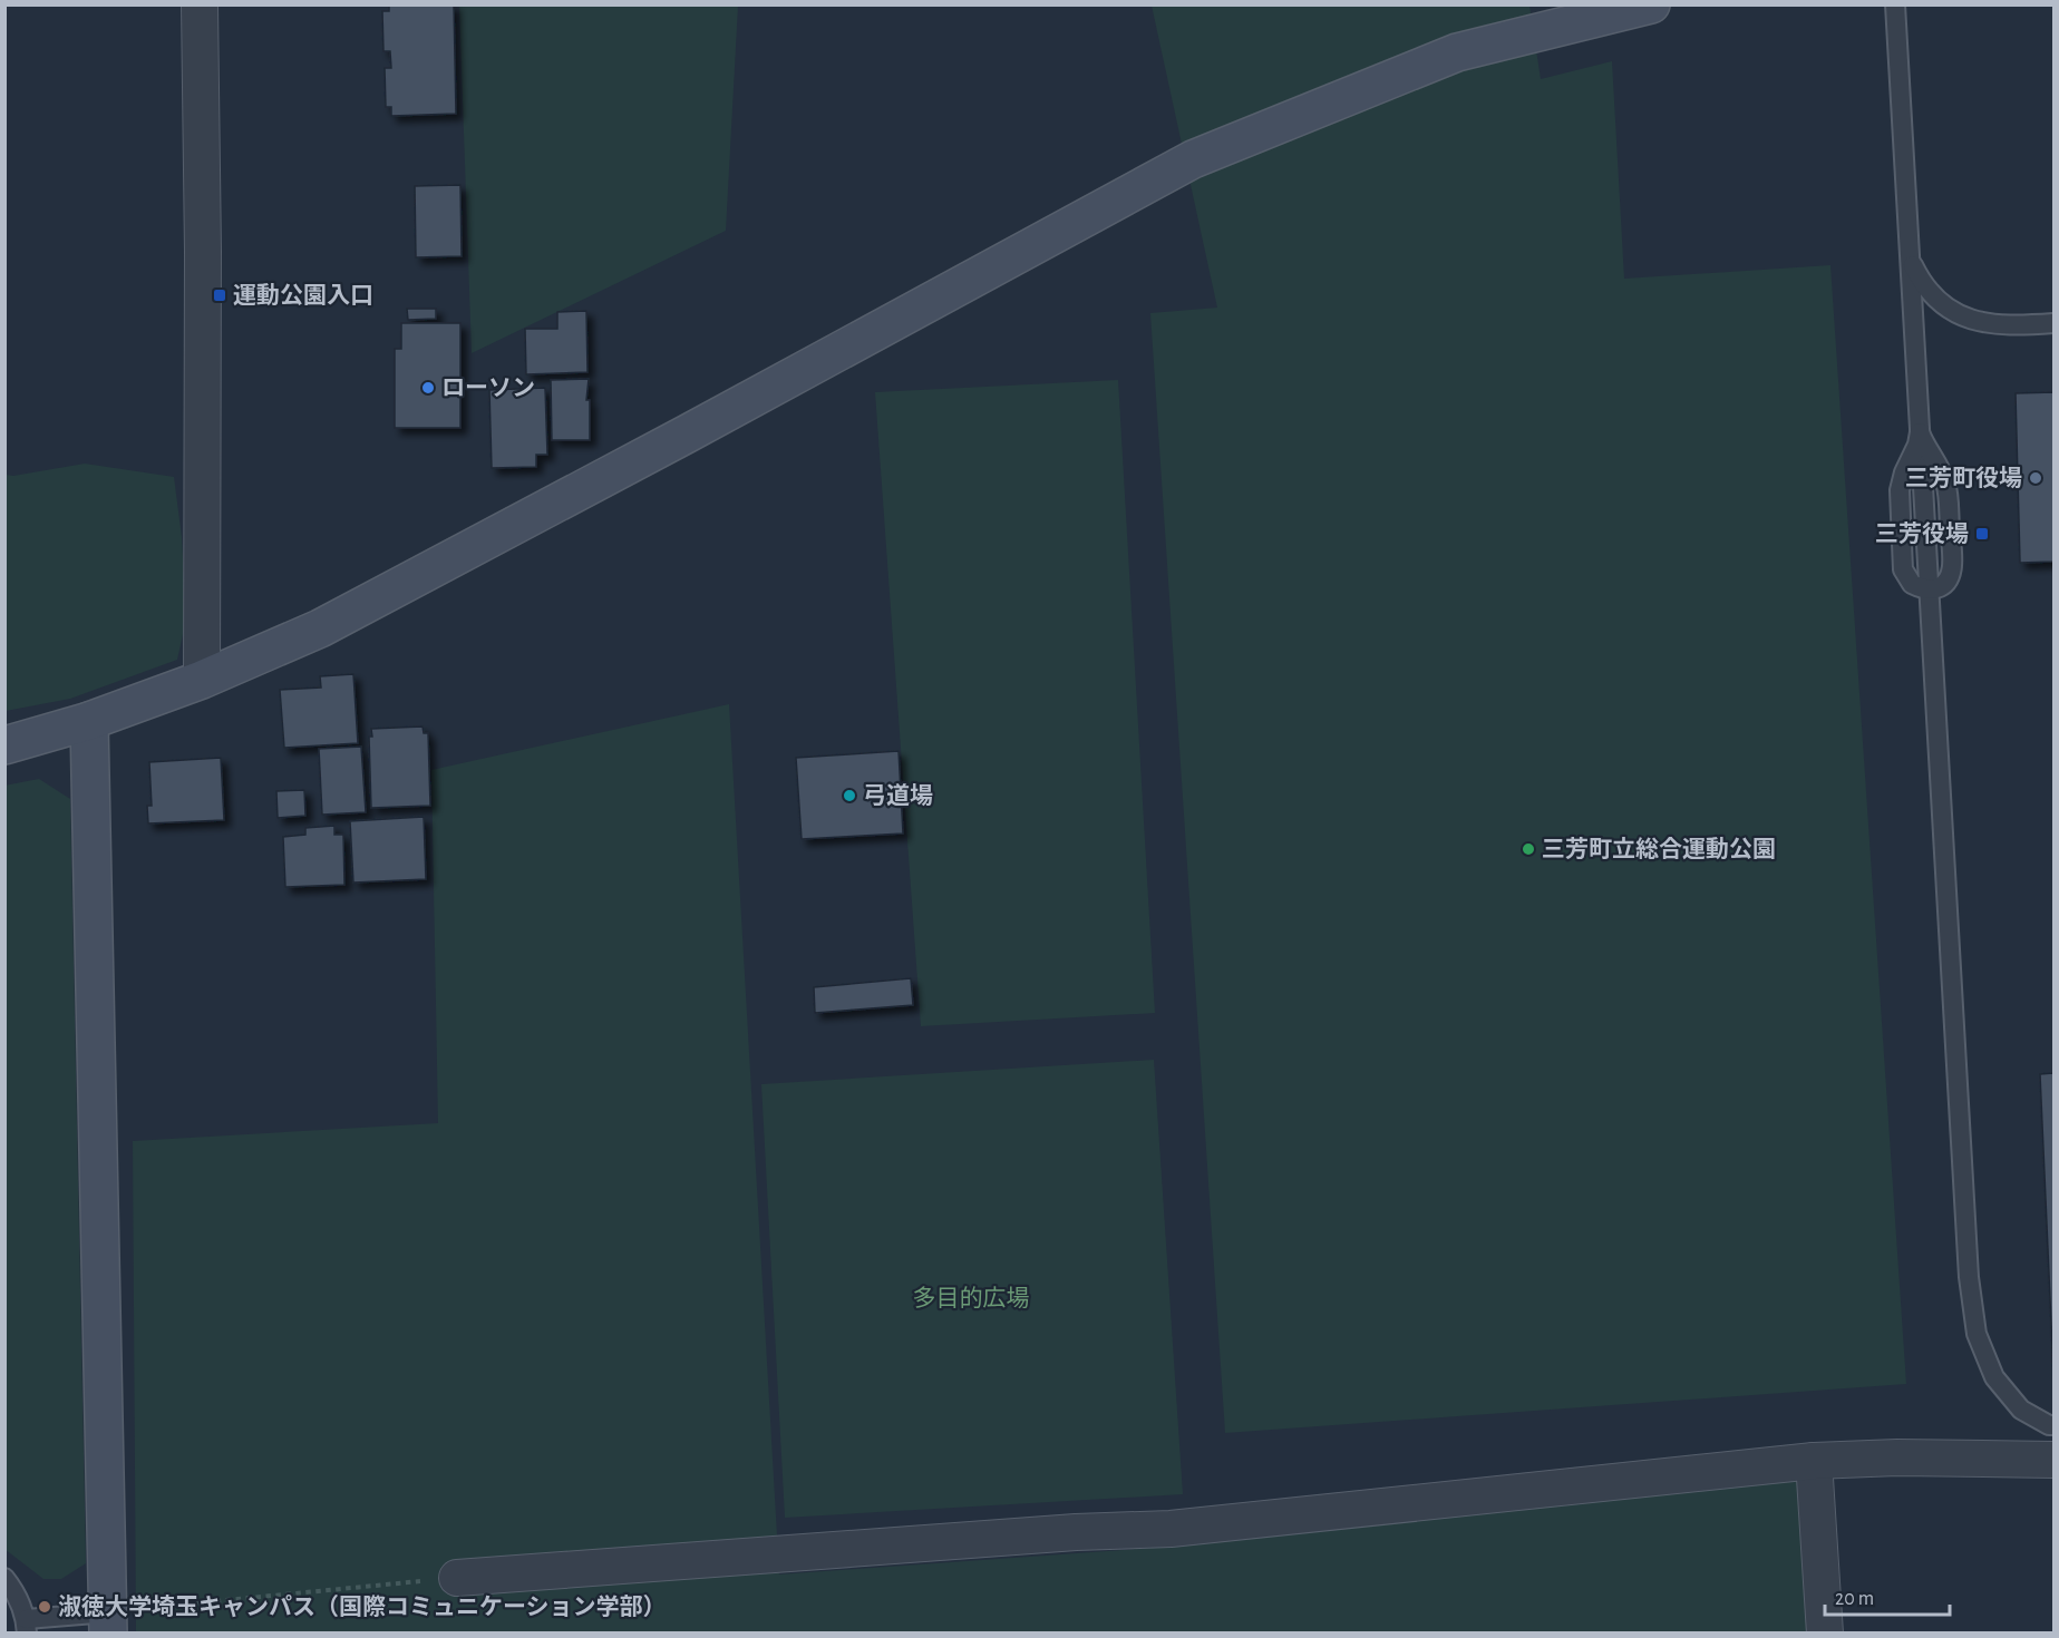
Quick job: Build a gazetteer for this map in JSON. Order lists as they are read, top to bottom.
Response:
{
  "parks": ["多目的広場"],
  "places": {
    "transit": ["運動公園入口", "三芳役場"],
    "other": [
      "ローソン",
      "三芳町役場",
      "弓道場",
      "三芳町立総合運動公園",
      "淑徳大学埼玉キャンパス（国際コミュニケーション学部）"
    ]
  },
  "scale_bar": "20 m"
}
